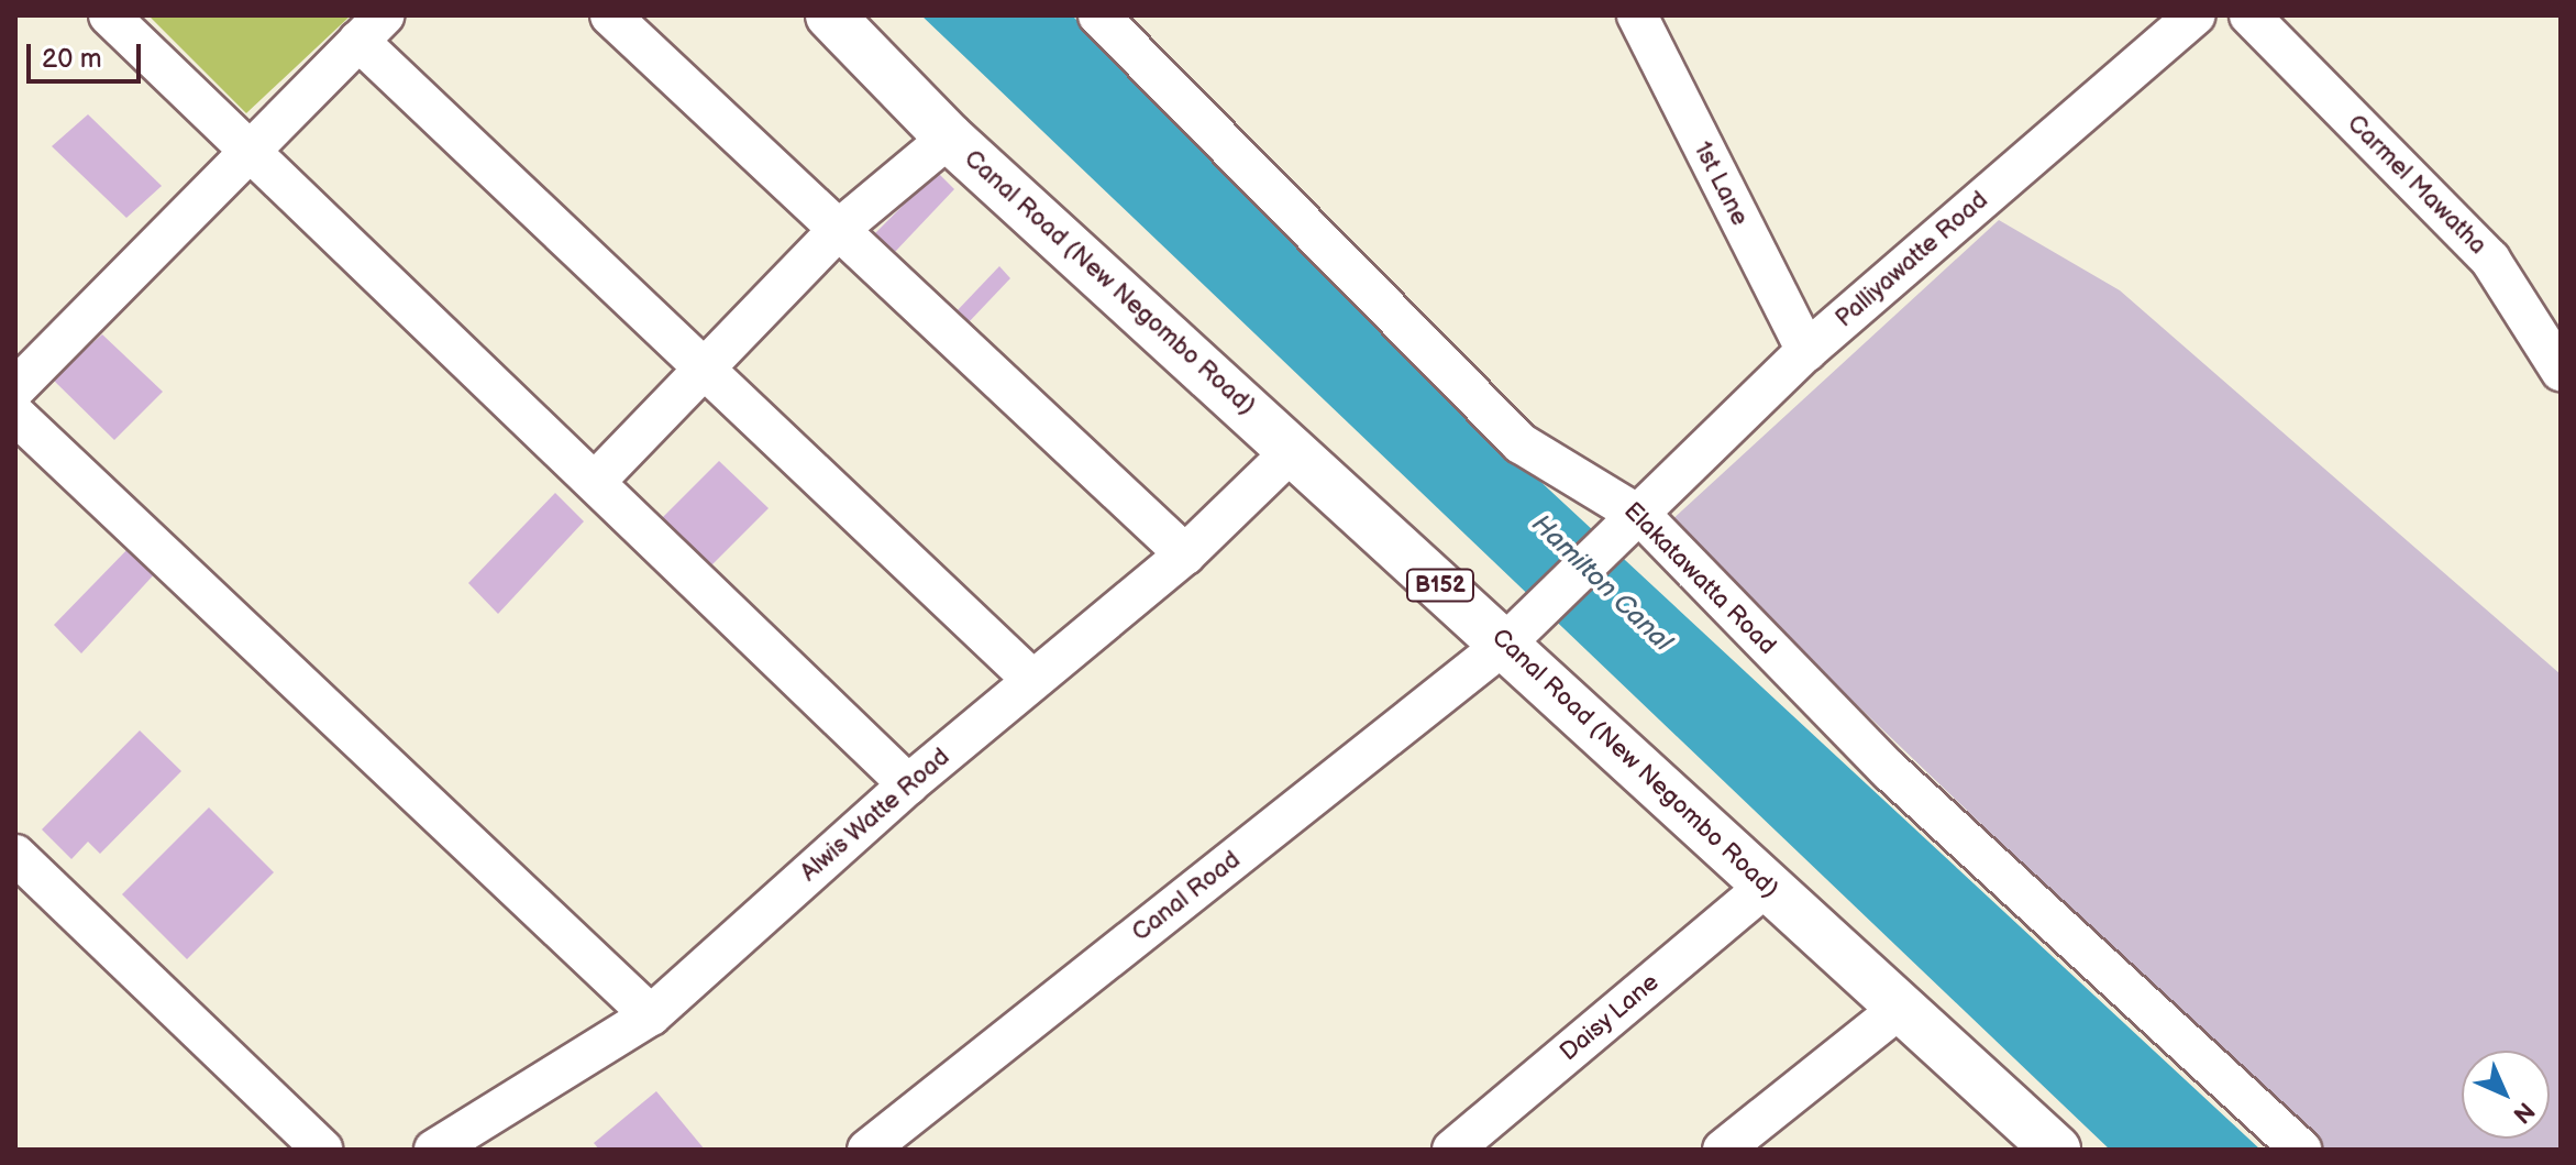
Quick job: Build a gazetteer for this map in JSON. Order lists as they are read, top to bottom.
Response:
{
  "streets": {
    "main road": ["Canal Road (New Negombo Road)", "B152"],
    "street": [
      "1st Lane",
      "Carmel Mawatha",
      "Palliyawatte Road",
      "Elakatawatta Road",
      "Alwis Watte Road",
      "Canal Road",
      "Daisy Lane"
    ]
  },
  "crossings": [
    ["1st Lane", "Palliyawatte Road"],
    ["Palliyawatte Road", "Elakatawatta Road"],
    ["Palliyawatte Road", "Canal Road"],
    ["Canal Road (New Negombo Road)", "Alwis Watte Road"],
    ["Canal Road (New Negombo Road)", "Canal Road"],
    ["Canal Road (New Negombo Road)", "Daisy Lane"],
    ["Elakatawatta Road", "Canal Road"]
  ],
  "water": ["Hamilton Canal"],
  "scale_bar": "20 m",
  "north": "bottom right"
}
